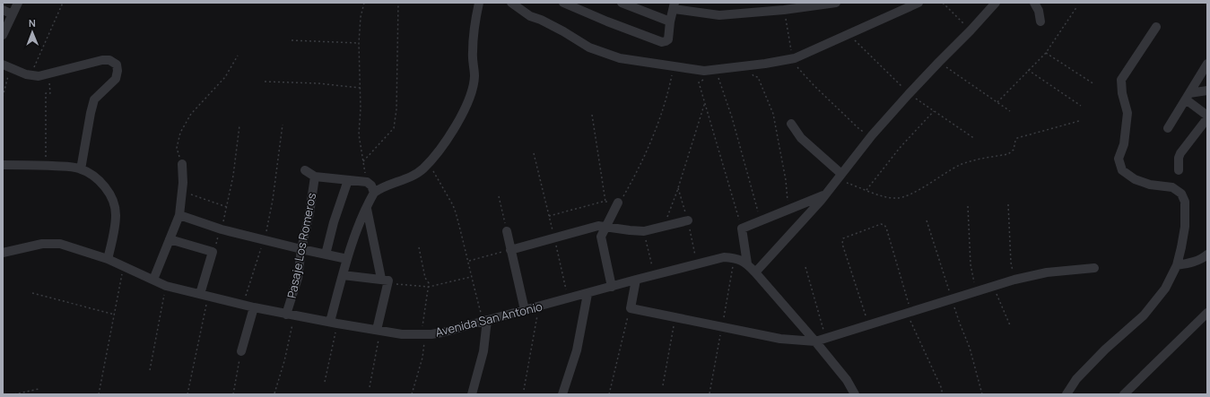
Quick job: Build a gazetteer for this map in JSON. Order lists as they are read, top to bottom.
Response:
{
  "streets": {
    "street": ["Pasaje Los Romeros", "Avenida San Antonio"]
  },
  "crossings": [
    ["Pasaje Los Romeros", "Avenida San Antonio"]
  ],
  "north": "top"
}
